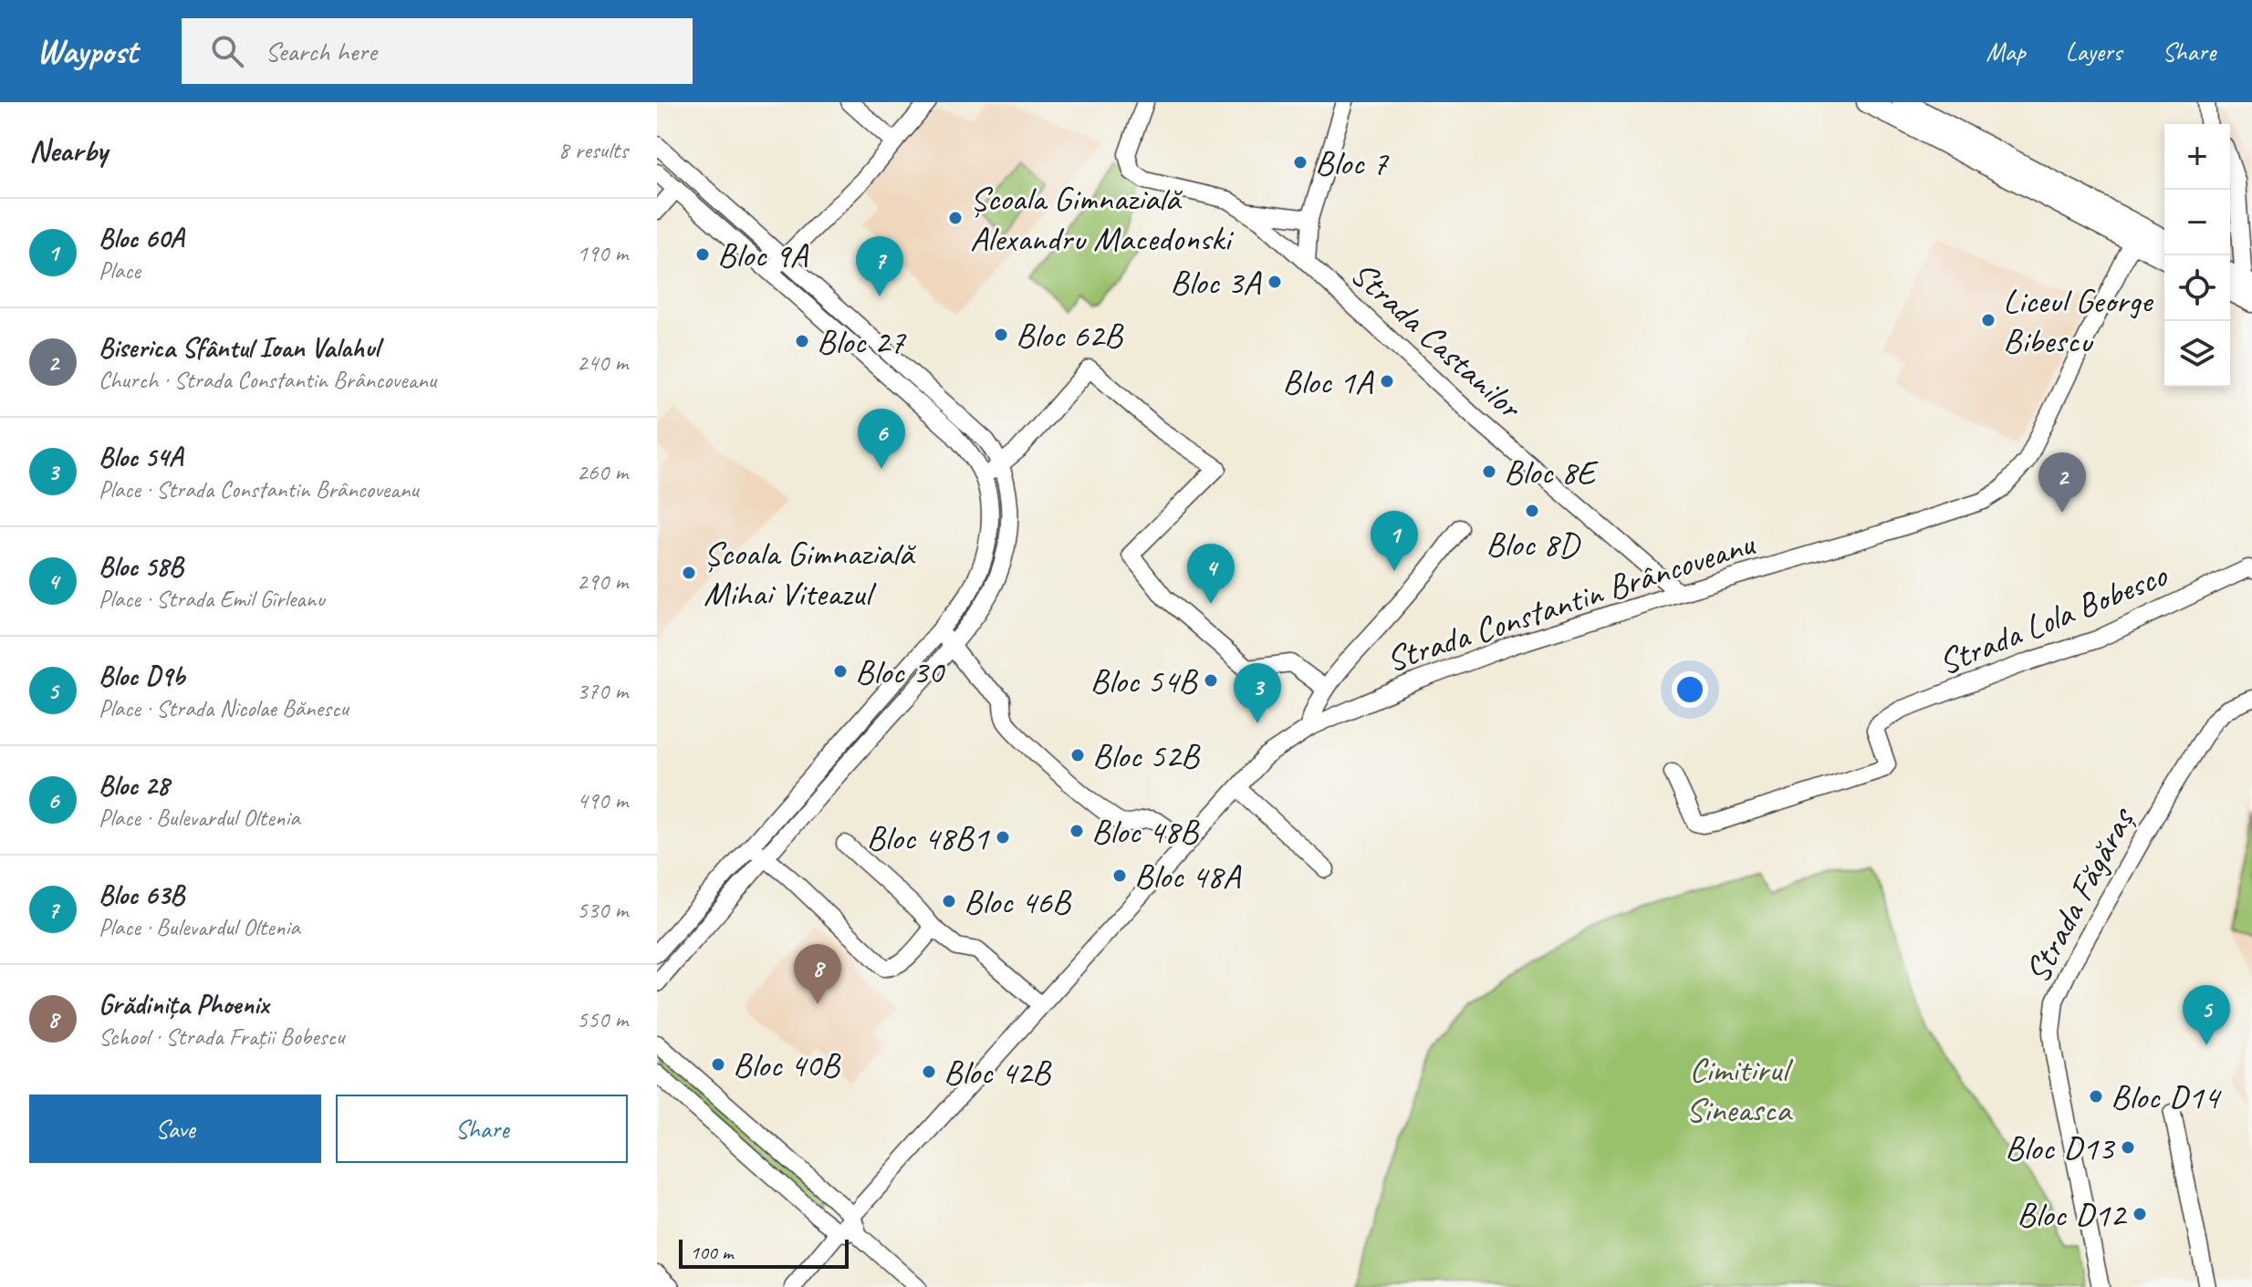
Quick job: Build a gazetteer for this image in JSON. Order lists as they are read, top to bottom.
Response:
{
  "streets": {
    "street": [
      "Strada Castanilor",
      "Strada Constantin Brâncoveanu",
      "Strada Lola Bobesco",
      "Strada Făgăraș"
    ]
  },
  "crossings": [
    ["Strada Castanilor", "Strada Constantin Brâncoveanu"]
  ],
  "parks": ["Cimitirul Sineasca"],
  "places": [
    "Bloc 7",
    "Școala Gimnazială Alexandru Macedonski",
    "Bloc 9A",
    "Bloc 3A",
    "Liceul George Bibescu",
    "Bloc 62B",
    "Bloc 27",
    "Bloc 1A",
    "Bloc 8E",
    "Bloc 8D",
    "Școala Gimnazială Mihai Viteazul",
    "Bloc 30",
    "Bloc 54B",
    "Bloc 52B",
    "Bloc 48B",
    "Bloc 48B1",
    "Bloc 48A",
    "Bloc 46B",
    "Bloc 40B",
    "Bloc 42B",
    "Bloc D14",
    "Bloc D13",
    "Bloc D12"
  ],
  "scale_bar": "100 m",
  "page": {
    "header": "Waypost",
    "search": "Search here",
    "nav": ["Map", "Layers", "Share"],
    "heading": ["Nearby", "8 results"],
    "map_buttons": ["+", "−"],
    "list": [
      {
        "mark": "1",
        "name": "Bloc 60A",
        "note": "Place",
        "value": "190 m"
      },
      {
        "mark": "2",
        "name": "Biserica Sfântul Ioan Valahul",
        "note": "Church · Strada Constantin Brâncoveanu",
        "value": "240 m"
      },
      {
        "mark": "3",
        "name": "Bloc 54A",
        "note": "Place · Strada Constantin Brâncoveanu",
        "value": "260 m"
      },
      {
        "mark": "4",
        "name": "Bloc 58B",
        "note": "Place · Strada Emil Gîrleanu",
        "value": "290 m"
      },
      {
        "mark": "5",
        "name": "Bloc D9b",
        "note": "Place · Strada Nicolae Bănescu",
        "value": "370 m"
      },
      {
        "mark": "6",
        "name": "Bloc 28",
        "note": "Place · Bulevardul Oltenia",
        "value": "490 m"
      },
      {
        "mark": "7",
        "name": "Bloc 63B",
        "note": "Place · Bulevardul Oltenia",
        "value": "530 m"
      },
      {
        "mark": "8",
        "name": "Grădinița Phoenix",
        "note": "School · Strada Frații Bobescu",
        "value": "550 m"
      }
    ],
    "pins": [
      "7",
      "6",
      "2",
      "1",
      "4",
      "3",
      "8",
      "5"
    ],
    "buttons": ["Save", "Share"],
    "scale": "100 m"
  }
}
